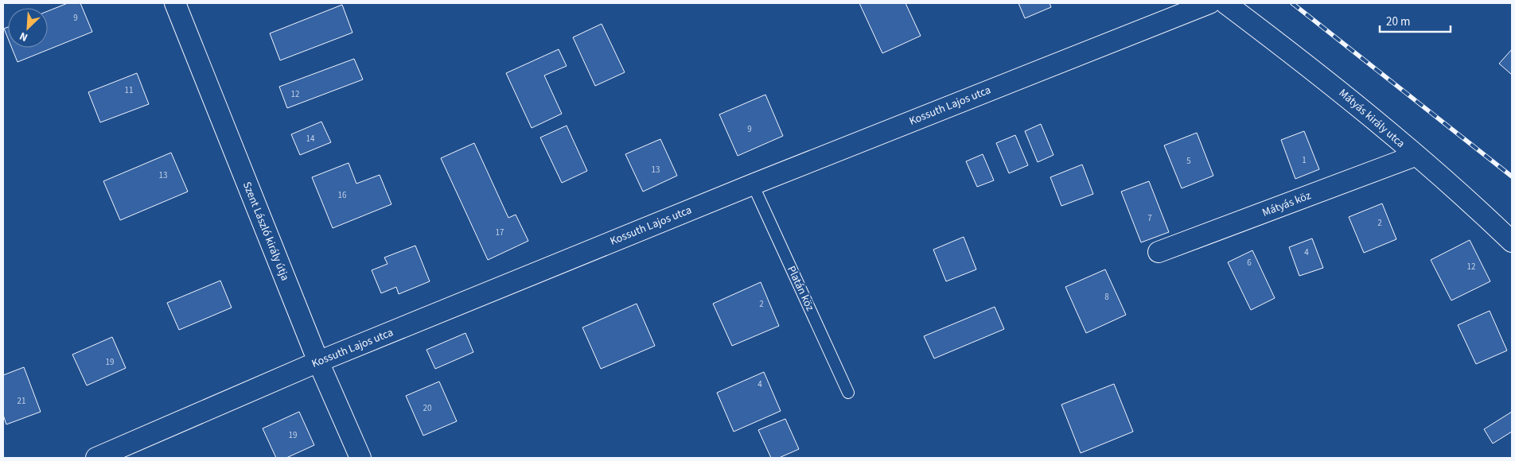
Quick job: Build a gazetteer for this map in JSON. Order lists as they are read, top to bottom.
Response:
{
  "streets": {
    "street": [
      "Kossuth Lajos utca",
      "Mátyás király utca",
      "Mátyás köz",
      "Szent László király útja"
    ],
    "lane": ["Platán köz"]
  },
  "crossings": [
    ["Kossuth Lajos utca", "Szent László király útja"],
    ["Kossuth Lajos utca", "Platán köz"],
    ["Mátyás király utca", "Mátyás köz"]
  ],
  "house_numbers": [
    "9",
    "11",
    "12",
    "9",
    "14",
    "1",
    "5",
    "13",
    "13",
    "16",
    "7",
    "2",
    "17",
    "4",
    "6",
    "12",
    "8",
    "2",
    "19",
    "4",
    "21",
    "20",
    "19"
  ],
  "scale_bar": "20 m",
  "north": "bottom left"
}
